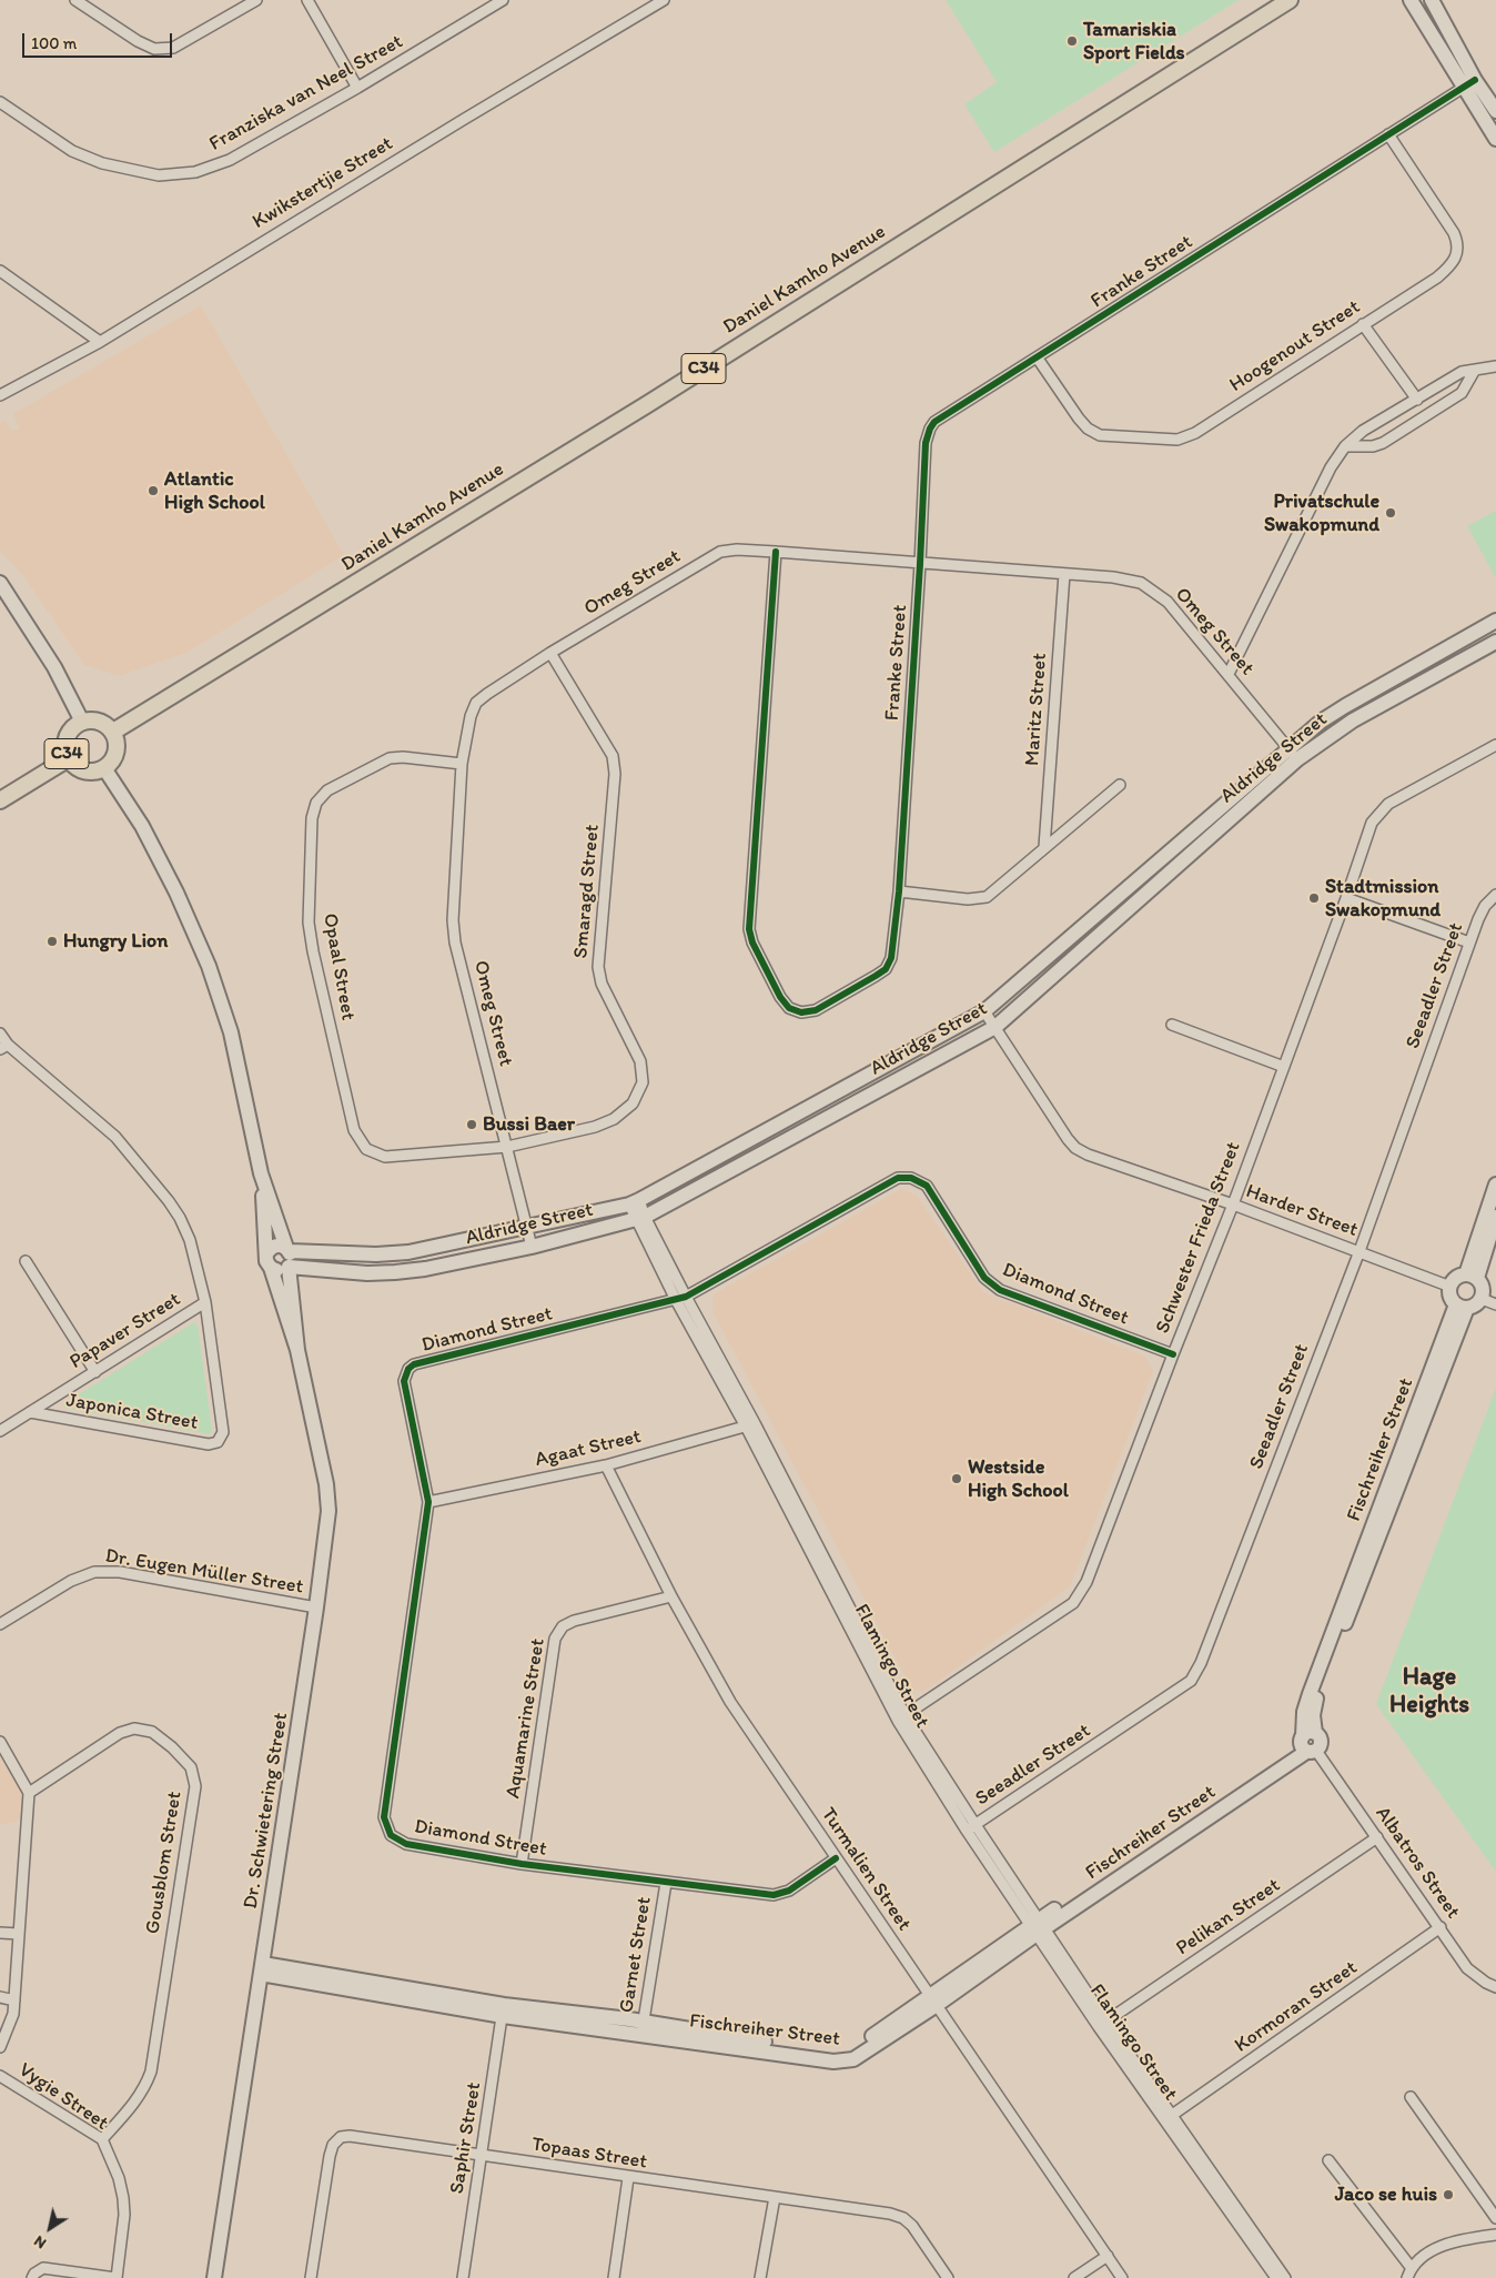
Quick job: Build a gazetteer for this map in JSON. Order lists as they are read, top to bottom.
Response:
{
  "streets": {
    "main road": ["Daniel Kamho Avenue", "C34"],
    "street": [
      "Franziska van Neel Street",
      "Kwikstertjie Street",
      "Franke Street",
      "Hoogenout Street",
      "Omeg Street",
      "Maritz Street",
      "Aldridge Street",
      "Smaragd Street",
      "Opaal Street",
      "Seeadler Street",
      "Harder Street",
      "Schwester Frieda Street",
      "Diamond Street",
      "Papaver Street",
      "Japonica Street",
      "Agaat Street",
      "Fischreiher Street",
      "Dr. Eugen Müller Street",
      "Flamingo Street",
      "Aquamarine Street",
      "Dr. Schwietering Street",
      "Gousblom Street",
      "Albatros Street",
      "Turmalien Street",
      "Pelikan Street",
      "Garnet Street",
      "Kormoran Street",
      "Vygie Street",
      "Saphir Street",
      "Topaas Street"
    ]
  },
  "crossings": [
    ["Franke Street", "Hoogenout Street"],
    ["Franke Street", "Omeg Street"],
    ["Daniel Kamho Avenue", "C34"],
    ["Omeg Street", "Maritz Street"],
    ["Omeg Street", "Aldridge Street"],
    ["Omeg Street", "Smaragd Street"],
    ["Omeg Street", "Opaal Street"],
    ["Aldridge Street", "Harder Street"],
    ["Aldridge Street", "Flamingo Street"],
    ["Aldridge Street", "Dr. Schwietering Street"],
    ["Smaragd Street", "Opaal Street"],
    ["Seeadler Street", "Harder Street"],
    ["Seeadler Street", "Flamingo Street"],
    ["Harder Street", "Schwester Frieda Street"],
    ["Harder Street", "Fischreiher Street"],
    ["Schwester Frieda Street", "Diamond Street"],
    ["Schwester Frieda Street", "Flamingo Street"],
    ["Diamond Street", "Agaat Street"],
    ["Diamond Street", "Flamingo Street"],
    ["Diamond Street", "Aquamarine Street"],
    ["Diamond Street", "Turmalien Street"],
    ["Diamond Street", "Garnet Street"],
    ["Papaver Street", "Japonica Street"],
    ["Agaat Street", "Flamingo Street"],
    ["Agaat Street", "Turmalien Street"],
    ["Fischreiher Street", "Flamingo Street"],
    ["Fischreiher Street", "Dr. Schwietering Street"],
    ["Fischreiher Street", "Albatros Street"],
    ["Fischreiher Street", "Turmalien Street"],
    ["Fischreiher Street", "Garnet Street"],
    ["Fischreiher Street", "Saphir Street"],
    ["Dr. Eugen Müller Street", "Dr. Schwietering Street"],
    ["Flamingo Street", "Pelikan Street"],
    ["Flamingo Street", "Kormoran Street"],
    ["Aquamarine Street", "Turmalien Street"],
    ["Gousblom Street", "Vygie Street"],
    ["Albatros Street", "Pelikan Street"],
    ["Albatros Street", "Kormoran Street"],
    ["Saphir Street", "Topaas Street"]
  ],
  "districts": ["Hage Heights"],
  "places": [
    "Tamariskia Sport Fields",
    "Atlantic High School",
    "Privatschule Swakopmund",
    "Stadtmission Swakopmund",
    "Hungry Lion",
    "Bussi Baer",
    "Westside High School",
    "Jaco se huis"
  ],
  "scale_bar": "100 m",
  "north": "bottom left"
}
